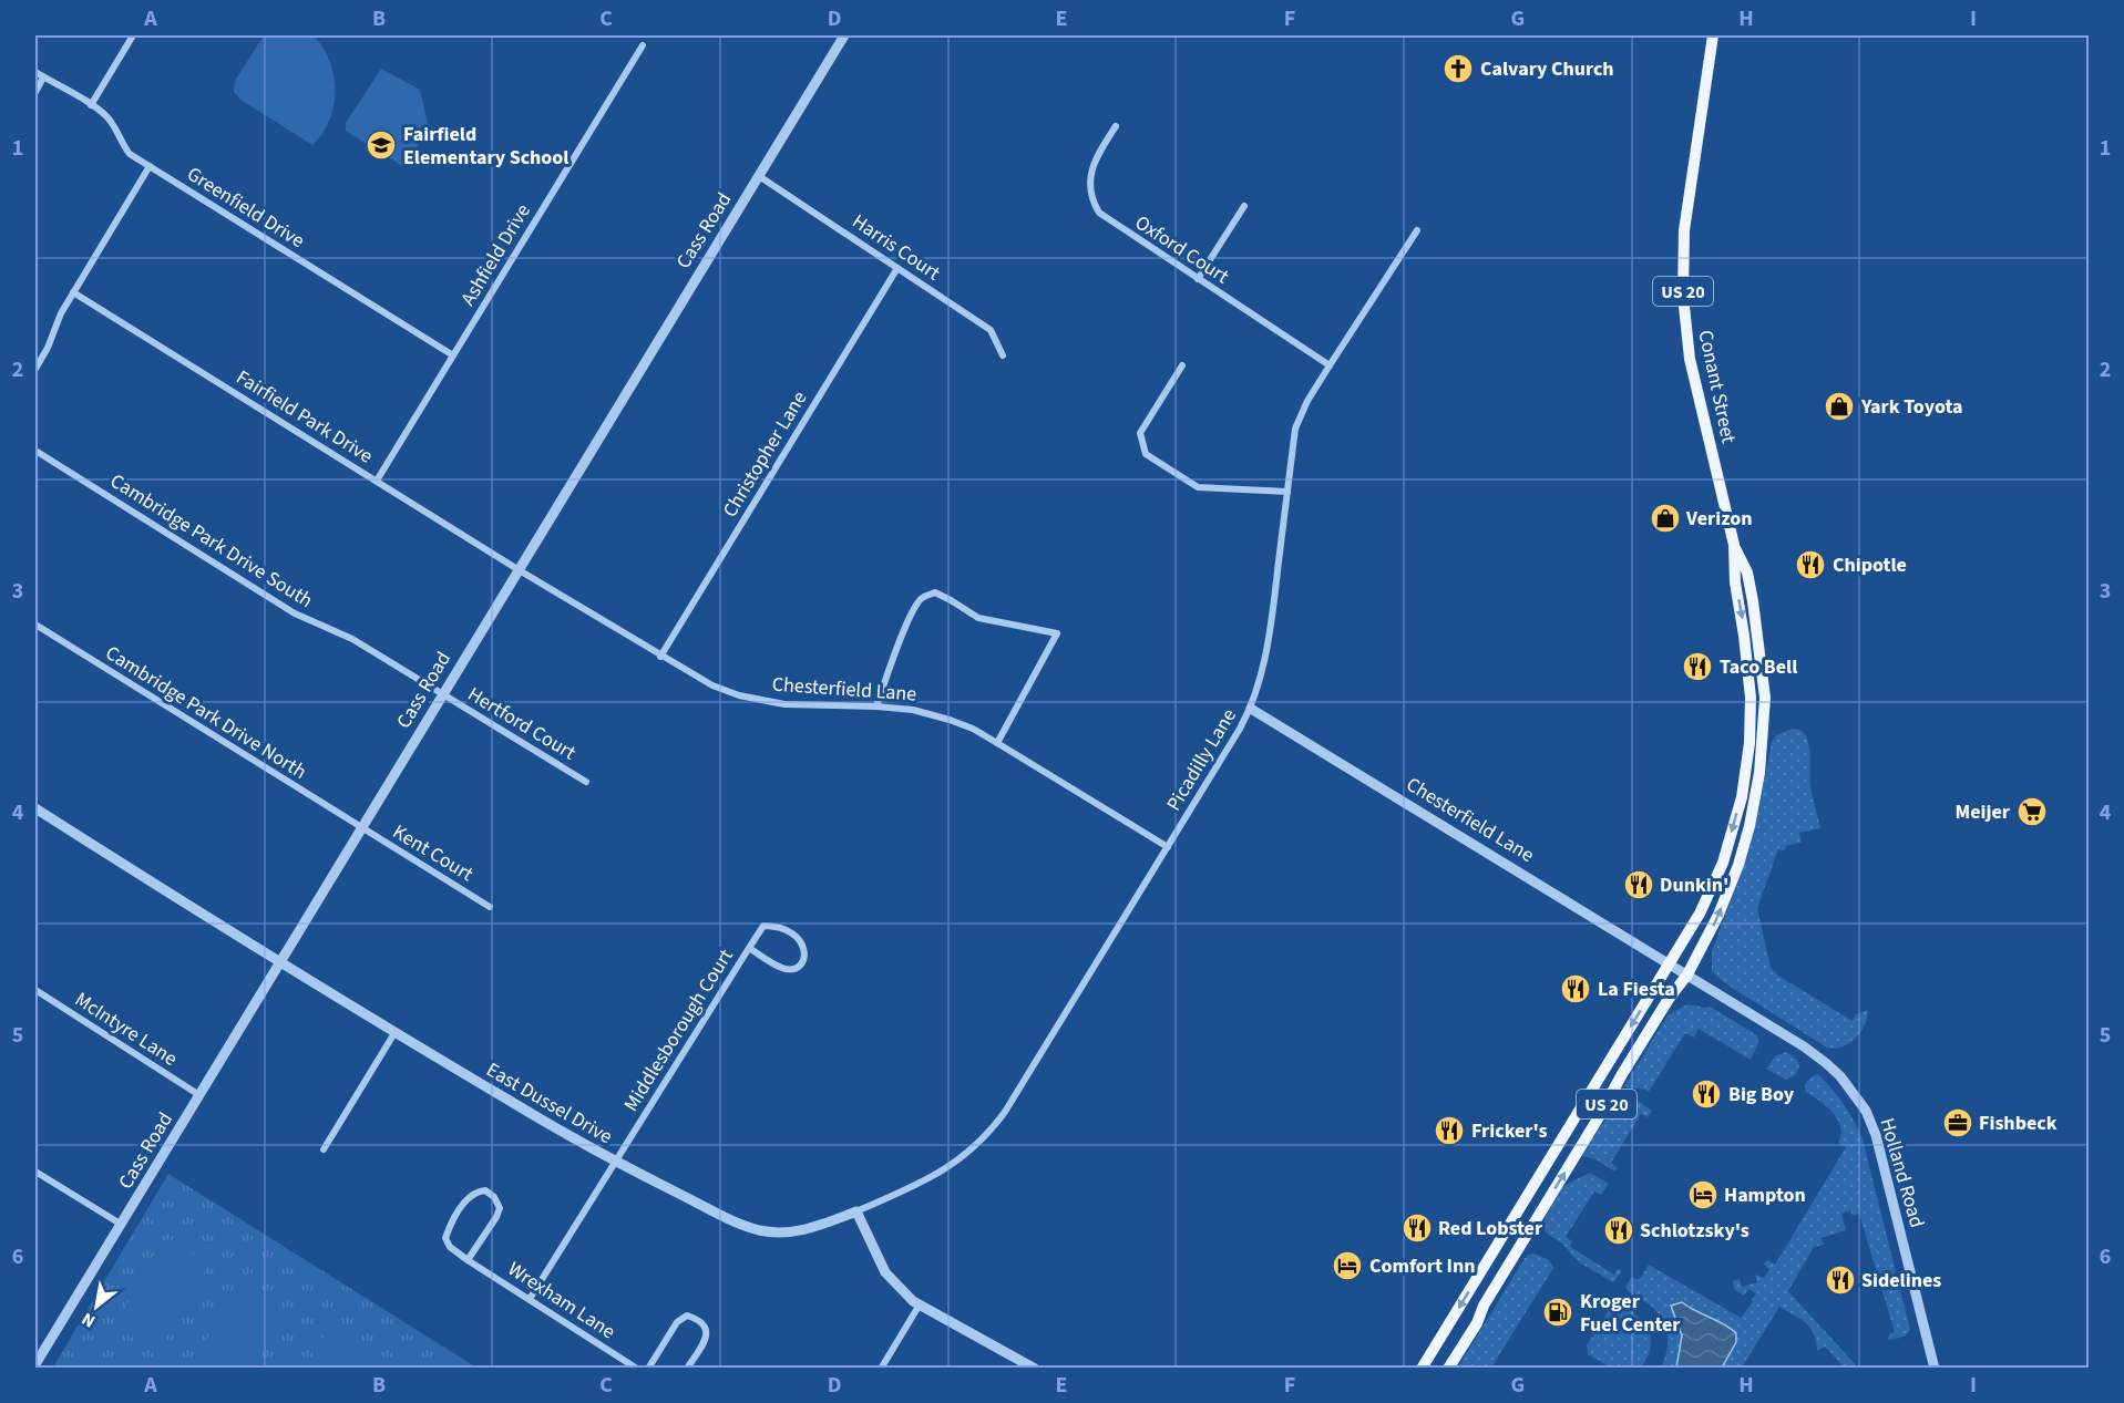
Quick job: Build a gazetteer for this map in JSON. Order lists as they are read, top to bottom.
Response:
{
  "streets": {
    "main road": ["US 20", "Conant Street"],
    "street": [
      "Greenfield Drive",
      "Cass Road",
      "Harris Court",
      "Oxford Court",
      "Ashfield Drive",
      "Fairfield Park Drive",
      "Christopher Lane",
      "Cambridge Park Drive South",
      "Chesterfield Lane",
      "Cambridge Park Drive North",
      "Hertford Court",
      "Picadilly Lane",
      "Kent Court",
      "McIntyre Lane",
      "Middlesborough Court",
      "East Dussel Drive",
      "Holland Road",
      "Wrexham Lane"
    ]
  },
  "crossings": [
    ["Greenfield Drive", "Ashfield Drive"],
    ["Cass Road", "Harris Court"],
    ["Cass Road", "Fairfield Park Drive"],
    ["Cass Road", "Cambridge Park Drive South"],
    ["Cass Road", "Chesterfield Lane"],
    ["Cass Road", "Cambridge Park Drive North"],
    ["Cass Road", "Hertford Court"],
    ["Cass Road", "Kent Court"],
    ["Cass Road", "McIntyre Lane"],
    ["Cass Road", "East Dussel Drive"],
    ["Harris Court", "Christopher Lane"],
    ["Oxford Court", "Picadilly Lane"],
    ["Ashfield Drive", "Fairfield Park Drive"],
    ["US 20", "Conant Street"],
    ["US 20", "Chesterfield Lane"],
    ["US 20", "Holland Road"],
    ["Conant Street", "Chesterfield Lane"],
    ["Conant Street", "Holland Road"],
    ["Fairfield Park Drive", "Chesterfield Lane"],
    ["Christopher Lane", "Chesterfield Lane"],
    ["Cambridge Park Drive South", "Hertford Court"],
    ["Chesterfield Lane", "Picadilly Lane"],
    ["Chesterfield Lane", "Holland Road"],
    ["Cambridge Park Drive North", "Kent Court"],
    ["Picadilly Lane", "East Dussel Drive"],
    ["Middlesborough Court", "East Dussel Drive"],
    ["Middlesborough Court", "Wrexham Lane"]
  ],
  "places": {
    "church": ["Calvary Church"],
    "school or university": ["Fairfield Elementary School"],
    "shop": ["Yark Toyota", "Verizon"],
    "restaurant": [
      "Chipotle",
      "Taco Bell",
      "Dunkin'",
      "La Fiesta",
      "Big Boy",
      "Fricker's",
      "Red Lobster",
      "Schlotzsky's",
      "Sidelines"
    ],
    "supermarket": ["Meijer"],
    "office": ["Fishbeck"],
    "hotel": ["Hampton", "Comfort Inn"],
    "fuel station": ["Kroger Fuel Center"]
  },
  "north": "bottom left",
  "grid": {
    "columns": [
      "A",
      "B",
      "C",
      "D",
      "E",
      "F",
      "G",
      "H",
      "I"
    ],
    "rows": [
      "1",
      "2",
      "3",
      "4",
      "5",
      "6"
    ]
  }
}
